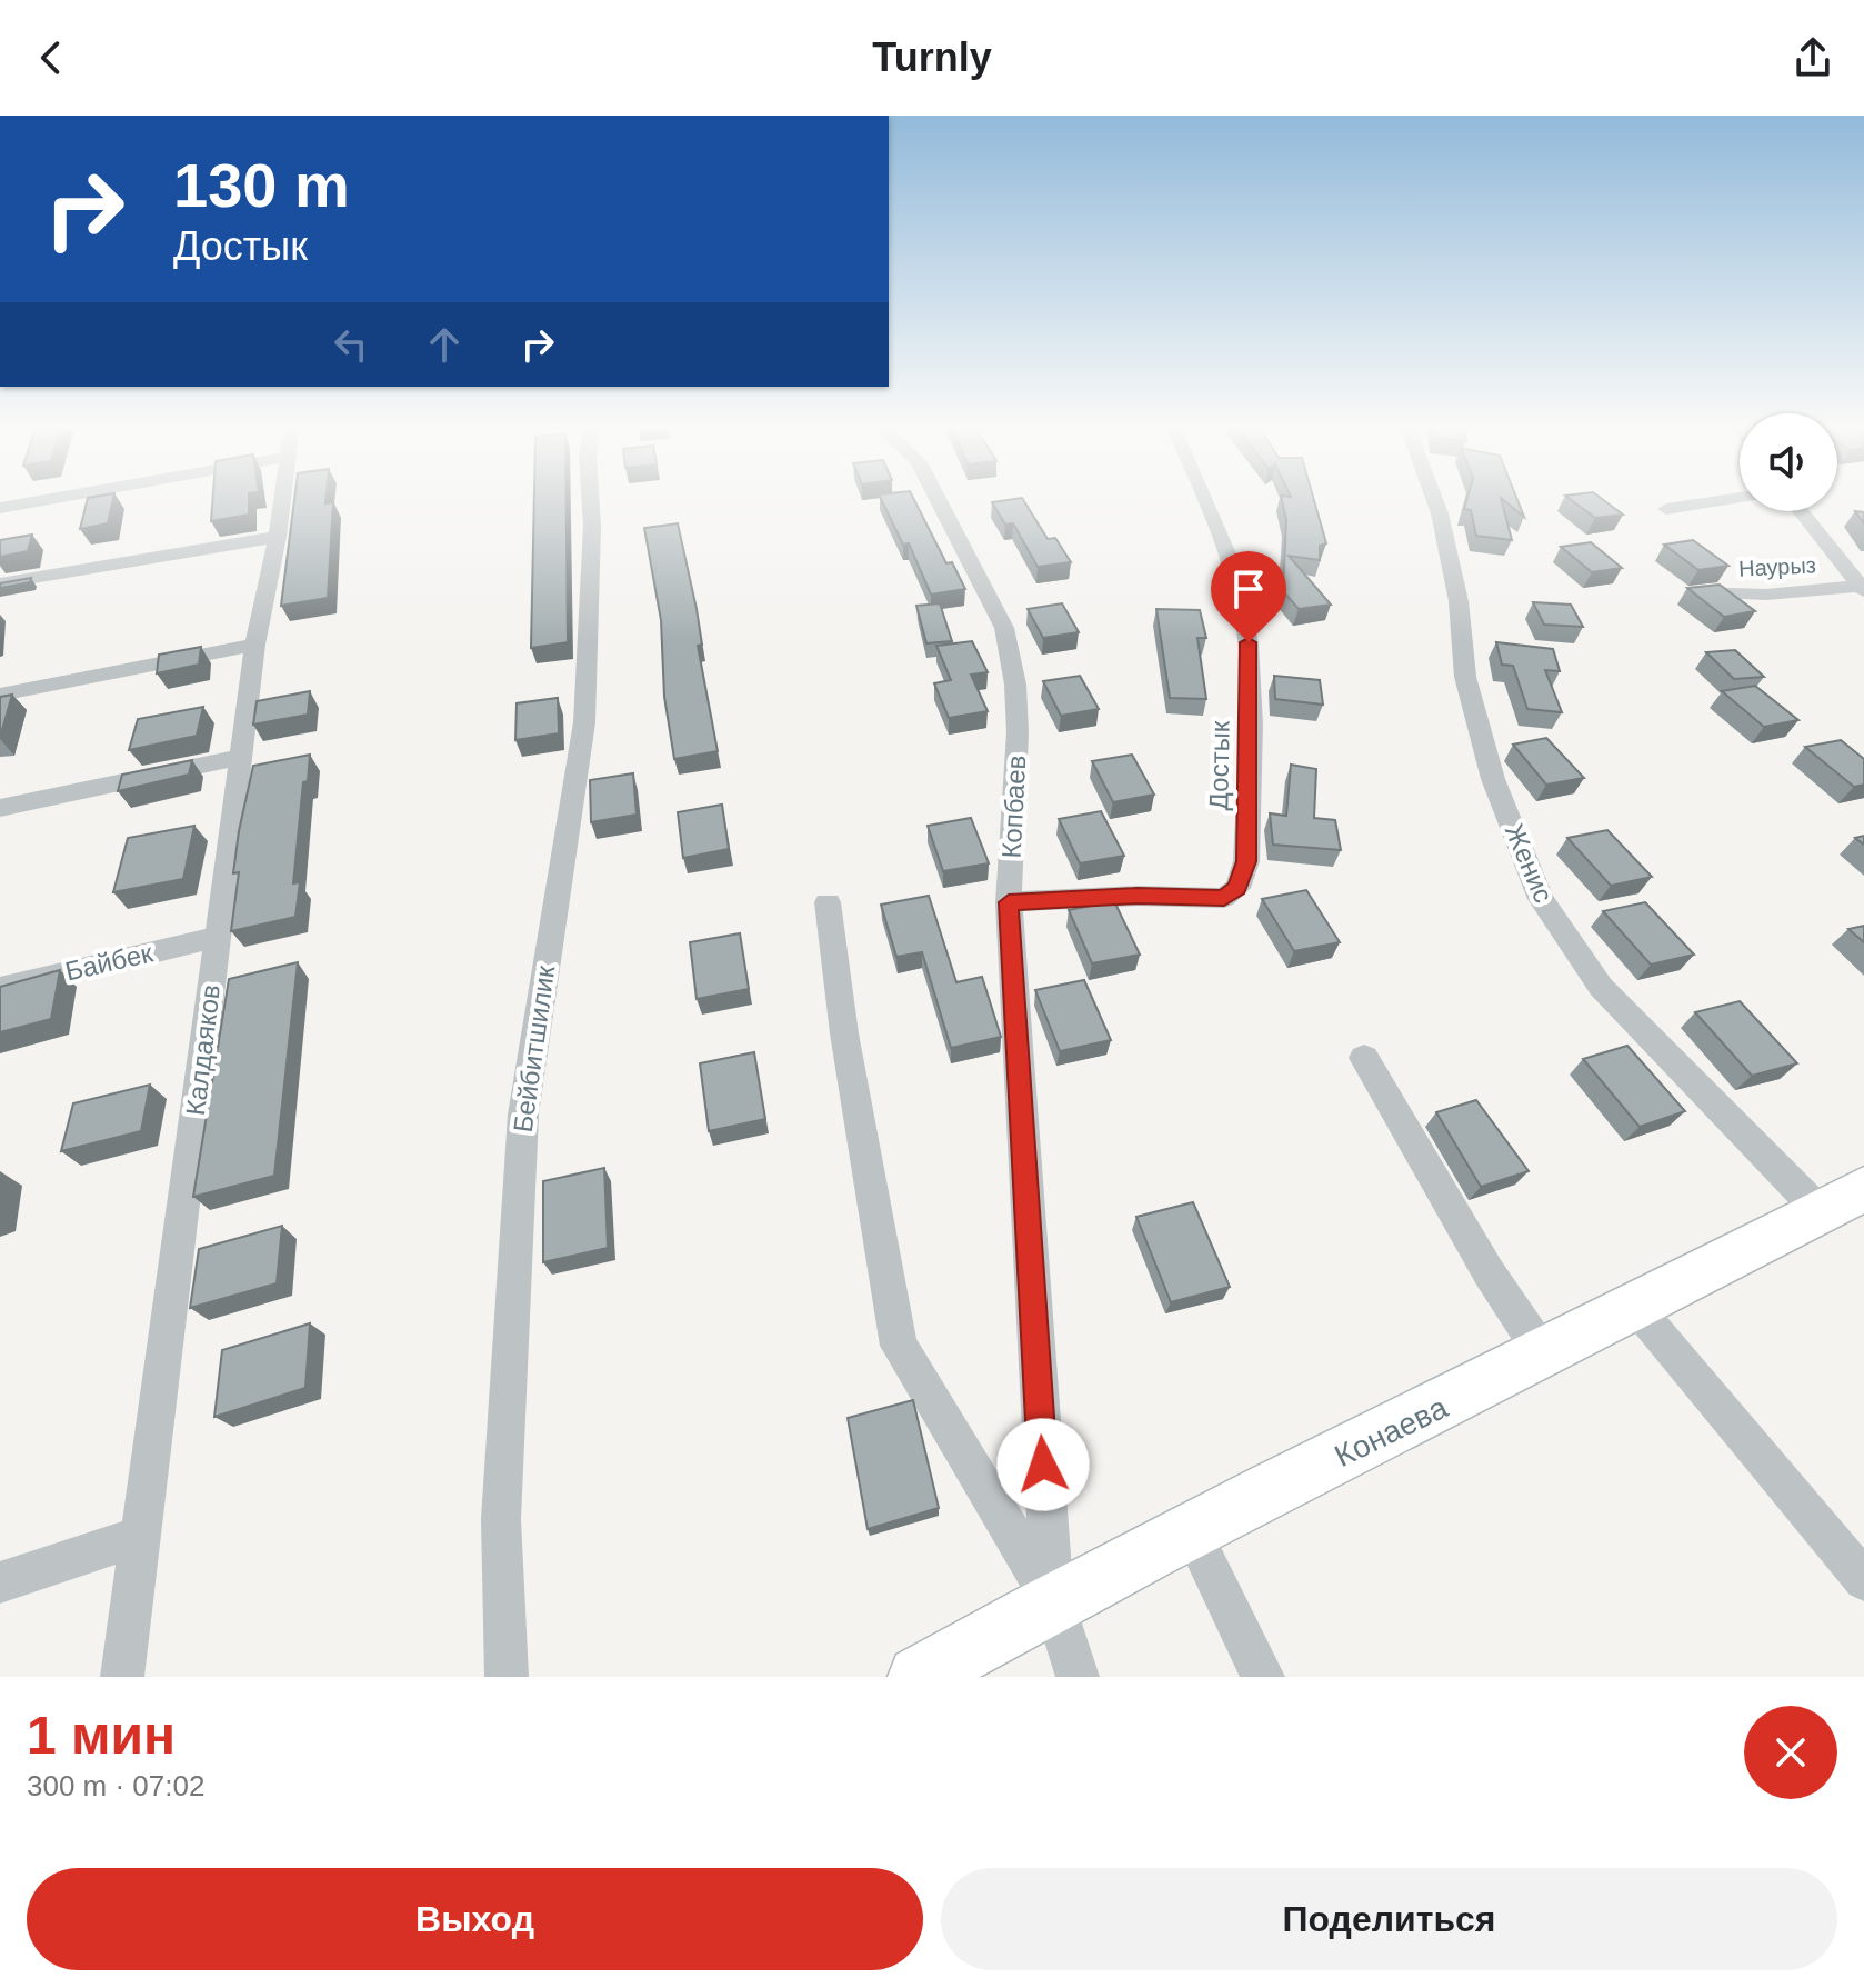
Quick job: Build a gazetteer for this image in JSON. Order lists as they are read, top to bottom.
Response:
{
  "streets": {
    "main road": ["Конаева"],
    "street": [
      "Наурыз",
      "Достык",
      "Копбаев",
      "Женис",
      "Байбек",
      "Бейбитшилик",
      "Калдаяков"
    ]
  },
  "crossings": [
    ["Достык", "Копбаев"],
    ["Копбаев", "Конаева"],
    ["Женис", "Конаева"],
    ["Байбек", "Калдаяков"]
  ],
  "page": {
    "header": "Turnly",
    "turn": ["130 m", "Достык"],
    "heading": ["1 мин", "300 m · 07:02"],
    "buttons": ["Выход", "Поделиться"]
  }
}
